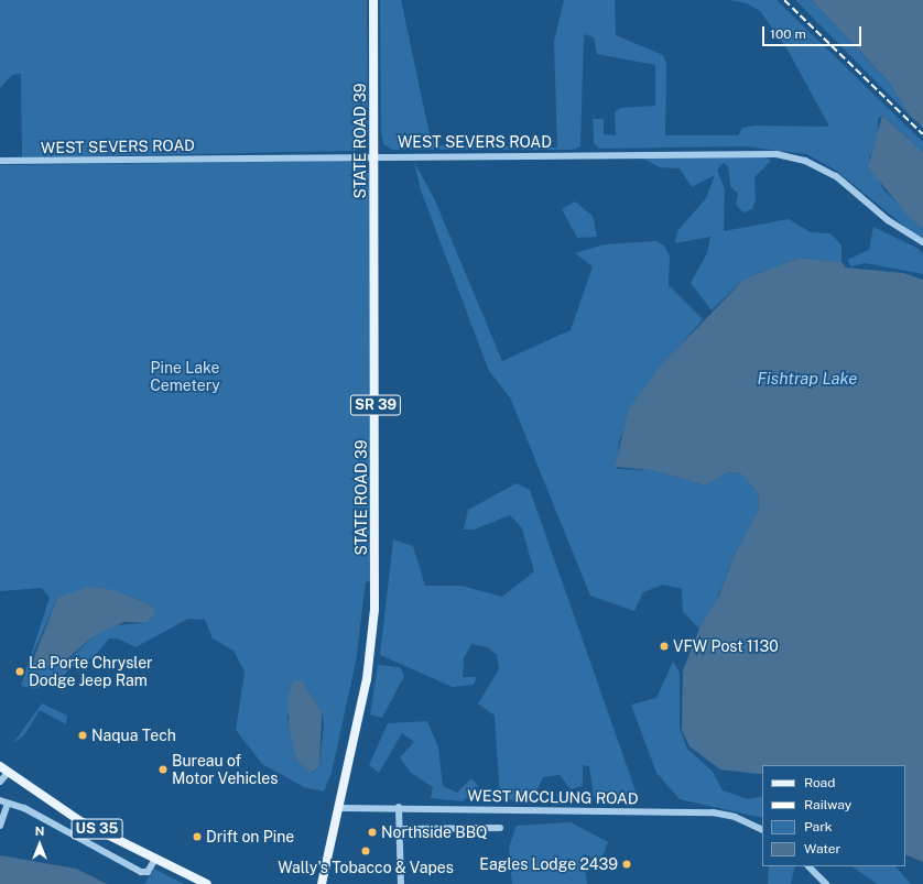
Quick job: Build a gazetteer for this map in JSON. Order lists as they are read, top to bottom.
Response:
{
  "streets": {
    "main road": ["STATE ROAD 39", "SR 39", "US 35"],
    "street": ["WEST SEVERS ROAD", "WEST MCCLUNG ROAD"]
  },
  "crossings": [
    ["STATE ROAD 39", "WEST SEVERS ROAD"],
    ["STATE ROAD 39", "WEST MCCLUNG ROAD"]
  ],
  "water": ["Fishtrap Lake"],
  "parks": ["Pine Lake Cemetery"],
  "places": [
    "VFW Post 1130",
    "La Porte Chrysler Dodge Jeep Ram",
    "Naqua Tech",
    "Bureau of Motor Vehicles",
    "Northside BBQ",
    "Drift on Pine",
    "Wally's Tobacco & Vapes",
    "Eagles Lodge 2439"
  ],
  "legend": [
    "Road",
    "Railway",
    "Park",
    "Water"
  ],
  "scale_bar": "100 m",
  "north": "top"
}
